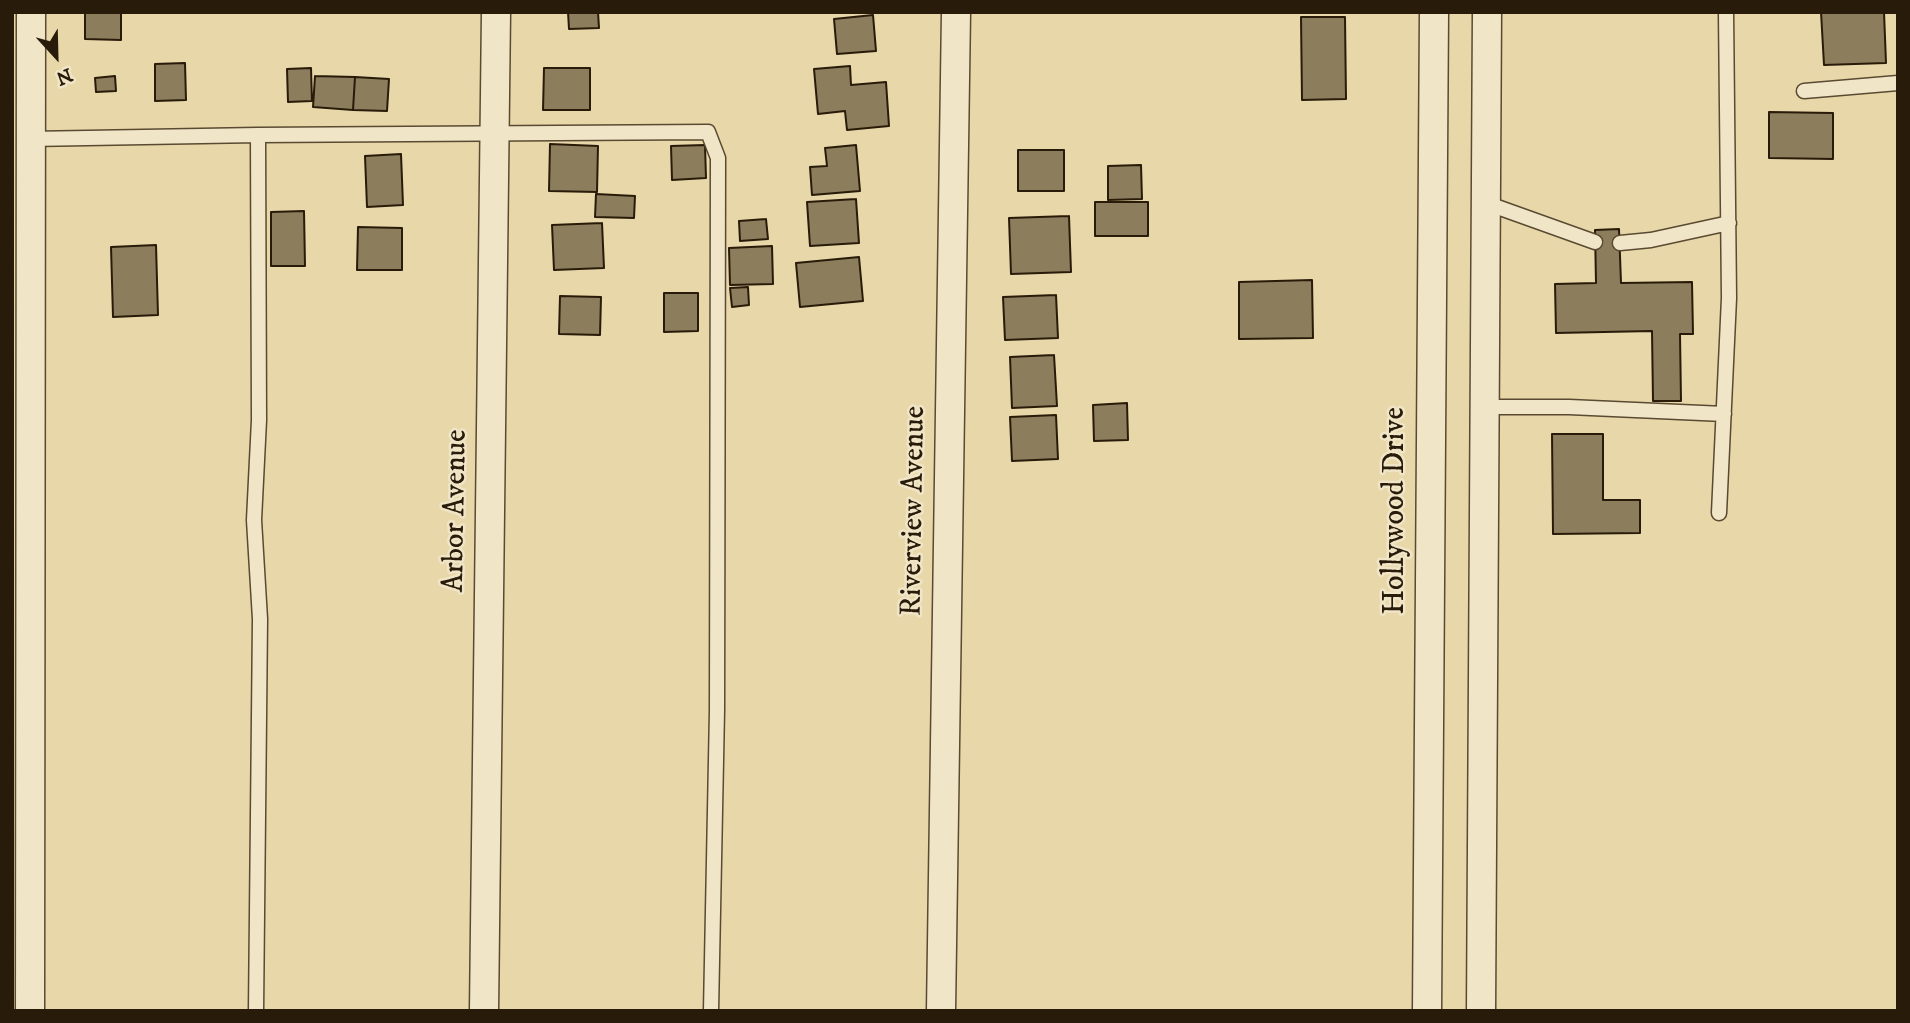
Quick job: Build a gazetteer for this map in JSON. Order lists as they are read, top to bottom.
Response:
{
  "streets": {
    "street": ["Arbor Avenue", "Riverview Avenue", "Hollywood Drive"]
  },
  "north": "bottom"
}
